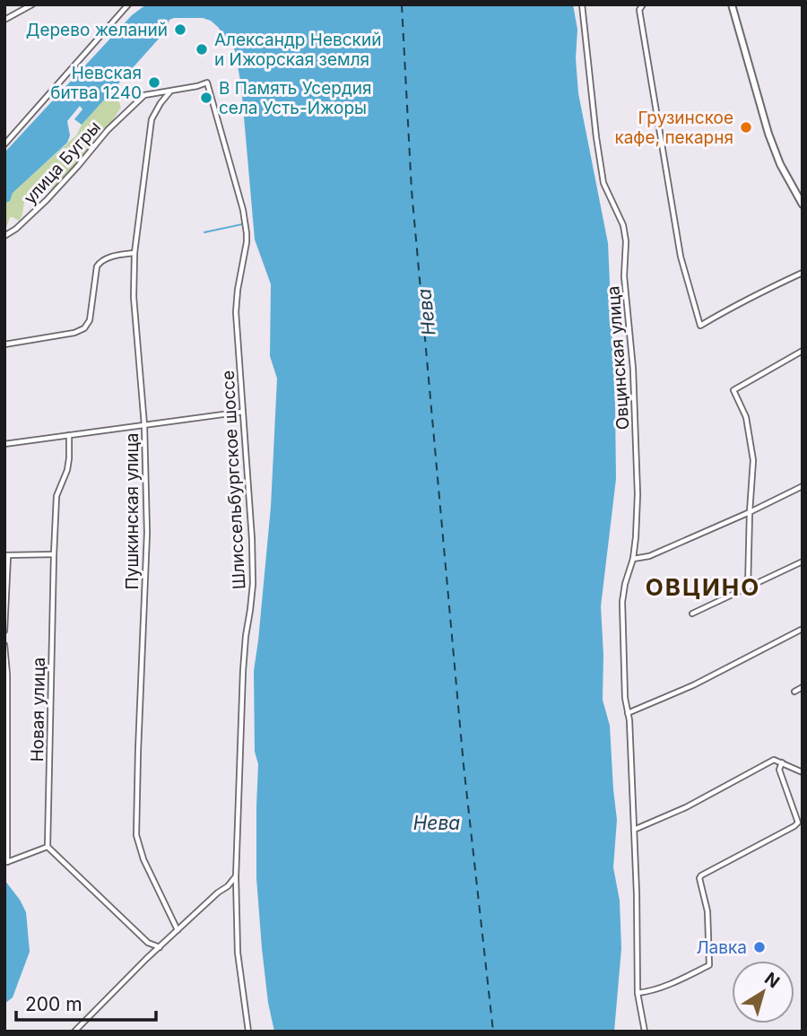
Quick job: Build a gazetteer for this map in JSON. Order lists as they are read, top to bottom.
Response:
{
  "streets": {
    "street": [
      "улица Бугры",
      "Овцинская улица",
      "Шлиссельбургское шоссе",
      "Пушкинская улица",
      "Новая улица"
    ]
  },
  "crossings": [
    ["улица Бугры", "Шлиссельбургское шоссе"],
    ["улица Бугры", "Пушкинская улица"]
  ],
  "districts": ["ОВЦИНО"],
  "water": ["Нева"],
  "places": [
    "Дерево желаний",
    "Александр Невский и Ижорская земля",
    "Невская битва 1240",
    "В Память Усердия села Усть-Ижоры",
    "Грузинское кафе, пекарня",
    "Лавка"
  ],
  "scale_bar": "200 m",
  "north": "top right"
}
